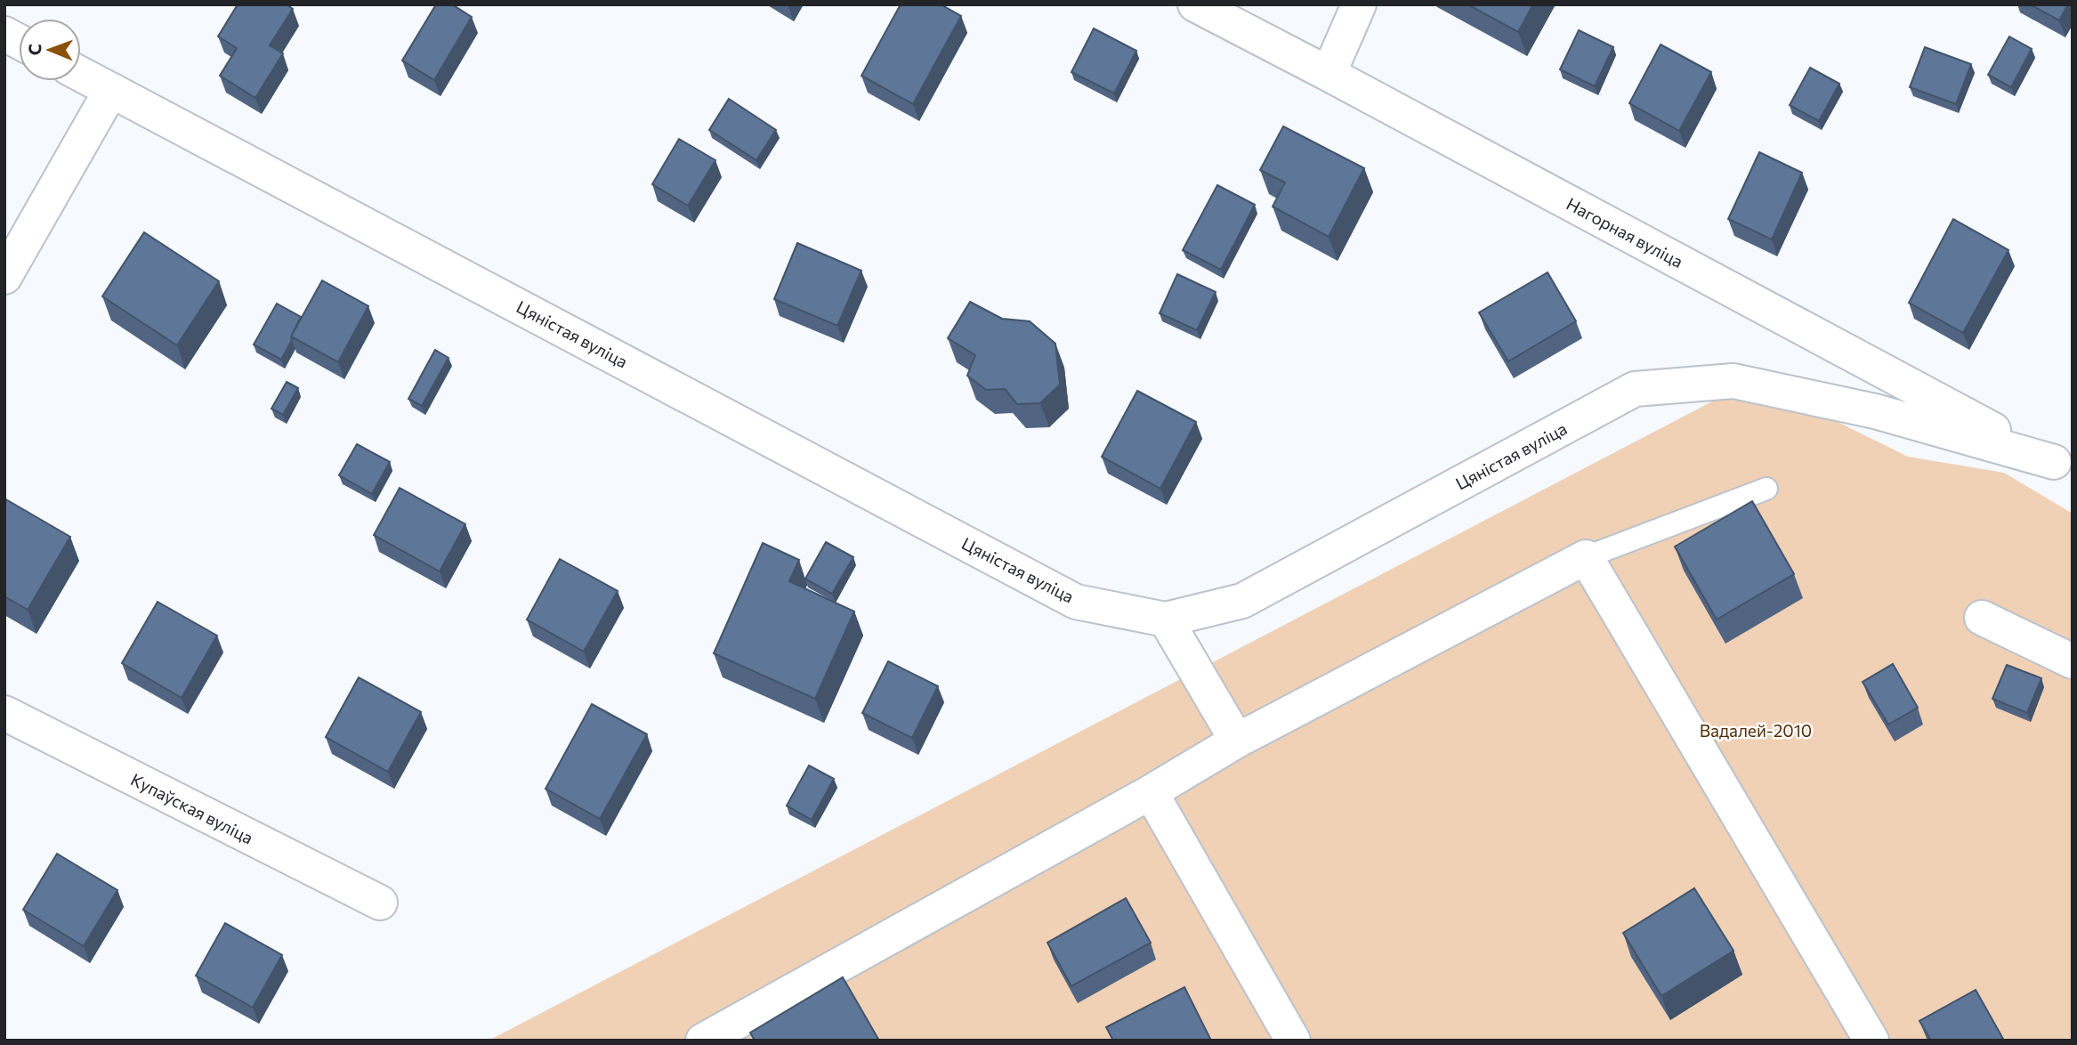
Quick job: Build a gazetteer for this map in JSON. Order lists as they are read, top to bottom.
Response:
{
  "streets": {
    "street": ["Нагорная вуліца", "Цяністая вуліца", "Купаўская вуліца"]
  },
  "crossings": [
    ["Нагорная вуліца", "Цяністая вуліца"]
  ],
  "parks": ["Вадалей-2010"],
  "north": "left"
}
